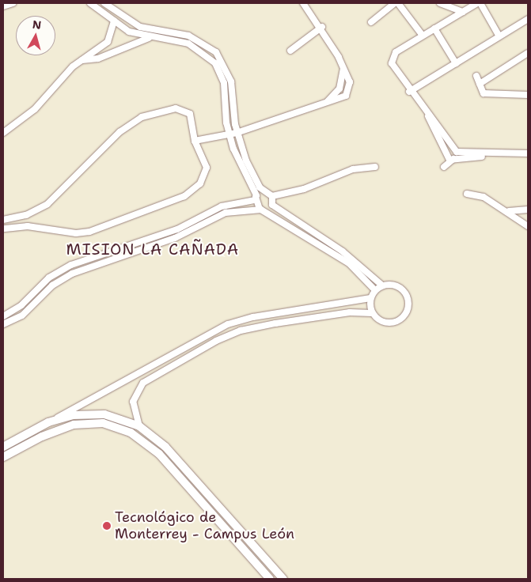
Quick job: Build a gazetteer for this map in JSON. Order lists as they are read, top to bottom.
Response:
{
  "districts": ["MISION LA CAÑADA"],
  "places": ["Tecnológico de Monterrey - Campus León"],
  "north": "top"
}
